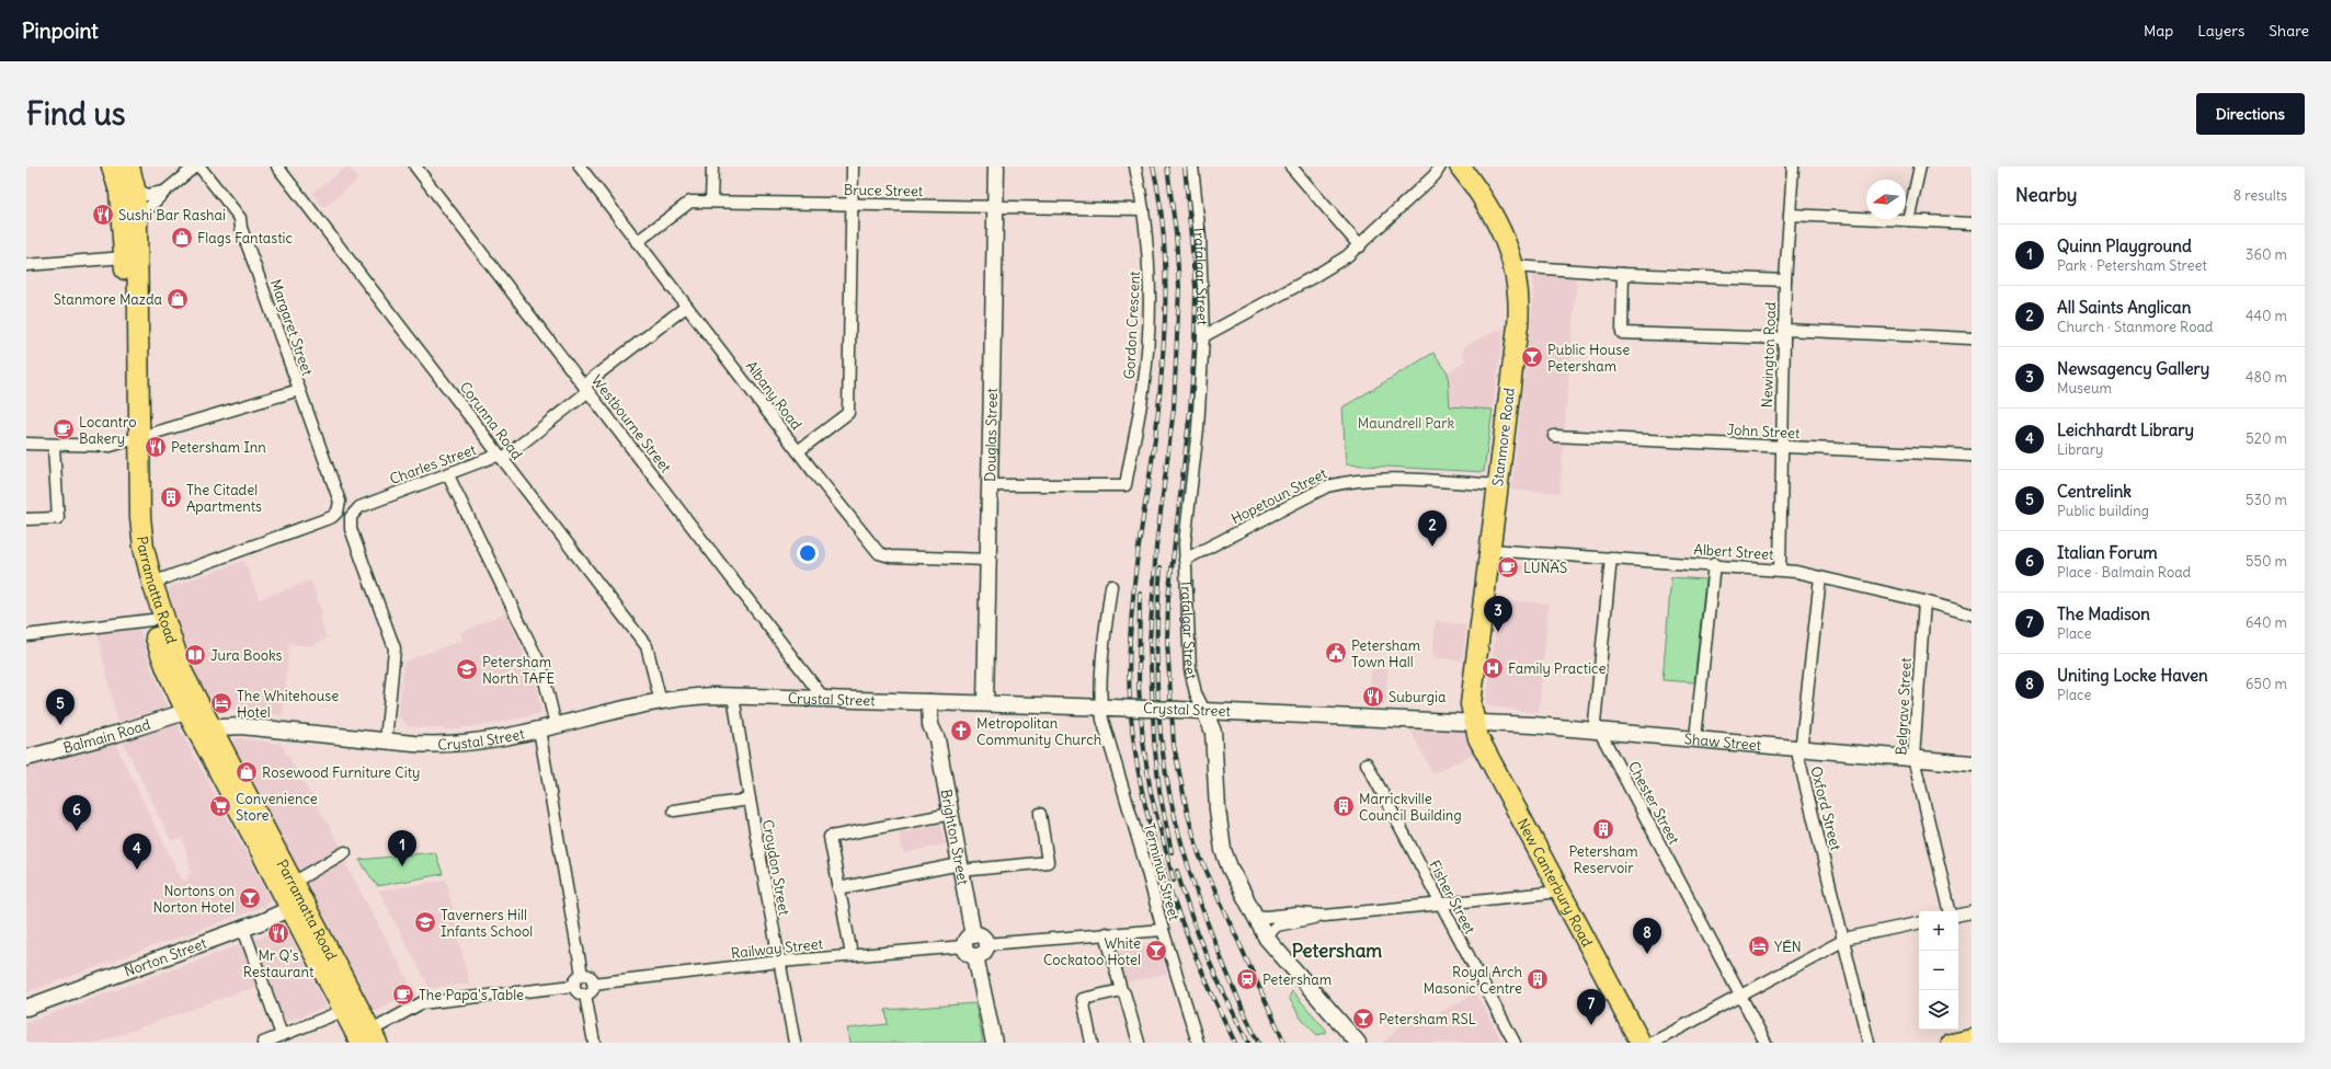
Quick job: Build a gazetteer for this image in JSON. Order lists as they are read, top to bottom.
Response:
{
  "streets": {
    "highway": ["Stanmore Road", "Parramatta Road", "New Canterbury Road"],
    "main road": [
      "Trafalgar Street",
      "Douglas Street",
      "Crystal Street",
      "Balmain Road",
      "Shaw Street",
      "Brighton Street",
      "Norton Street"
    ],
    "street": [
      "Bruce Street",
      "Gordon Crescent",
      "Margaret Street",
      "Newington Road",
      "Albany Road",
      "Corunna Road",
      "Westbourne Street",
      "John Street",
      "Charles Street",
      "Hopetoun Street",
      "Albert Street",
      "Belgrave Street",
      "Chester Street",
      "Oxford Street",
      "Croydon Street",
      "Terminus Street",
      "Fisher Street",
      "Railway Street"
    ]
  },
  "crossings": [
    ["Bruce Street", "Gordon Crescent"],
    ["Bruce Street", "Albany Road"],
    ["Bruce Street", "Douglas Street"],
    ["Trafalgar Street", "Hopetoun Street"],
    ["Trafalgar Street", "Crystal Street"],
    ["Gordon Crescent", "Douglas Street"],
    ["Margaret Street", "Parramatta Road"],
    ["Newington Road", "John Street"],
    ["Newington Road", "Albert Street"],
    ["Albany Road", "Douglas Street"],
    ["Albany Road", "Charles Street"],
    ["Corunna Road", "Charles Street"],
    ["Corunna Road", "Crystal Street"],
    ["Westbourne Street", "Charles Street"],
    ["Westbourne Street", "Crystal Street"],
    ["Douglas Street", "Crystal Street"],
    ["Stanmore Road", "Hopetoun Street"],
    ["Stanmore Road", "Albert Street"],
    ["Stanmore Road", "Crystal Street"],
    ["Stanmore Road", "Shaw Street"],
    ["Stanmore Road", "New Canterbury Road"],
    ["Charles Street", "Crystal Street"],
    ["Albert Street", "Belgrave Street"],
    ["Albert Street", "Oxford Street"],
    ["Parramatta Road", "Crystal Street"],
    ["Parramatta Road", "Balmain Road"],
    ["Parramatta Road", "Norton Street"],
    ["Crystal Street", "Shaw Street"],
    ["Crystal Street", "Brighton Street"],
    ["Crystal Street", "Croydon Street"],
    ["Crystal Street", "Terminus Street"],
    ["Crystal Street", "New Canterbury Road"],
    ["Belgrave Street", "Shaw Street"],
    ["Shaw Street", "Chester Street"],
    ["Shaw Street", "Oxford Street"],
    ["Shaw Street", "New Canterbury Road"],
    ["Brighton Street", "Railway Street"],
    ["Croydon Street", "Railway Street"]
  ],
  "districts": ["Petersham"],
  "parks": ["Maundrell Park"],
  "places": {
    "restaurant": [
      "Sushi Bar Rashai",
      "Petersham Inn",
      "Suburgia",
      "Mr Q's Restaurant"
    ],
    "shop": ["Flags Fantastic", "Stanmore Mazda", "Rosewood Furniture City"],
    "bar": [
      "Public House Petersham",
      "Nortons on Norton Hotel",
      "White Cockatoo Hotel",
      "Petersham RSL"
    ],
    "cafe": ["Locantro Bakery", "LUNAS", "The Papa's Table"],
    "building": [
      "The Citadel Apartments",
      "Marrickville Council Building",
      "Petersham Reservoir",
      "Royal Arch Masonic Centre"
    ],
    "public building": ["Petersham Town Hall"],
    "library": ["Jura Books"],
    "hospital": ["Family Practice"],
    "school or university": ["Petersham North TAFE", "Taverners Hill Infants School"],
    "hotel": ["The Whitehouse Hotel", "YẾN"],
    "church": ["Metropolitan Community Church"],
    "supermarket": ["Convenience Store"],
    "station": ["Petersham"]
  },
  "north": "left",
  "page": {
    "header": "Pinpoint",
    "nav": ["Map", "Layers", "Share"],
    "buttons": "Directions",
    "title": "Find us",
    "heading": ["Nearby", "8 results"],
    "list": [
      {
        "mark": "1",
        "name": "Quinn Playground",
        "note": "Park · Petersham Street",
        "value": "360 m"
      },
      {
        "mark": "2",
        "name": "All Saints Anglican",
        "note": "Church · Stanmore Road",
        "value": "440 m"
      },
      {
        "mark": "3",
        "name": "Newsagency Gallery",
        "note": "Museum",
        "value": "480 m"
      },
      {
        "mark": "4",
        "name": "Leichhardt Library",
        "note": "Library",
        "value": "520 m"
      },
      {
        "mark": "5",
        "name": "Centrelink",
        "note": "Public building",
        "value": "530 m"
      },
      {
        "mark": "6",
        "name": "Italian Forum",
        "note": "Place · Balmain Road",
        "value": "550 m"
      },
      {
        "mark": "7",
        "name": "The Madison",
        "note": "Place",
        "value": "640 m"
      },
      {
        "mark": "8",
        "name": "Uniting Locke Haven",
        "note": "Place",
        "value": "650 m"
      }
    ],
    "pins": [
      "2",
      "3",
      "5",
      "6",
      "1",
      "4",
      "8",
      "7"
    ],
    "map_buttons": ["+", "−"]
  }
}
